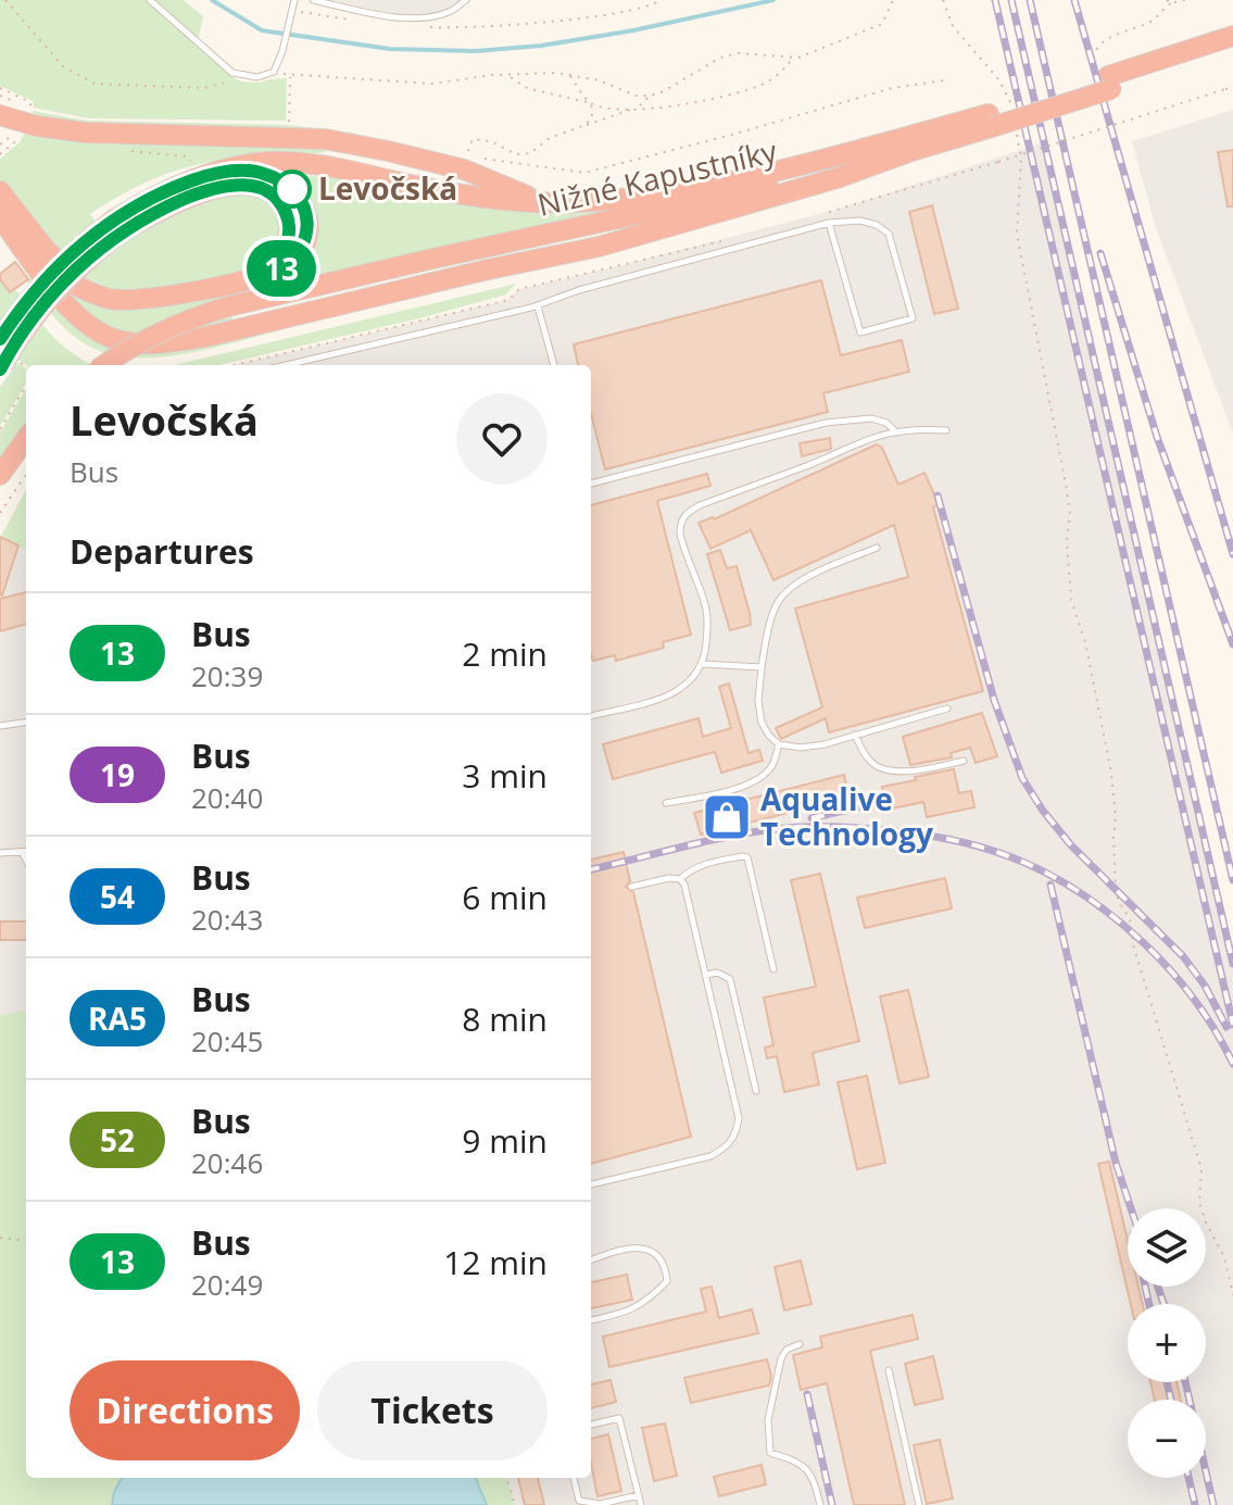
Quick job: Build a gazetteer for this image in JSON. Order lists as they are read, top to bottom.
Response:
{
  "streets": {
    "highway": ["Nižné Kapustníky"]
  },
  "places": {
    "other": ["Levočská"],
    "shop": ["Aqualive Technology"]
  },
  "lines": ["bus line 13"],
  "page": {
    "on_map": "13",
    "heading": [
      ["Levočská", "Bus"],
      "Departures"
    ],
    "list": [
      {
        "mark": "13",
        "name": "Bus",
        "note": "20:39",
        "value": "2 min"
      },
      {
        "mark": "19",
        "name": "Bus",
        "note": "20:40",
        "value": "3 min"
      },
      {
        "mark": "54",
        "name": "Bus",
        "note": "20:43",
        "value": "6 min"
      },
      {
        "mark": "RA5",
        "name": "Bus",
        "note": "20:45",
        "value": "8 min"
      },
      {
        "mark": "52",
        "name": "Bus",
        "note": "20:46",
        "value": "9 min"
      },
      {
        "mark": "13",
        "name": "Bus",
        "note": "20:49",
        "value": "12 min"
      }
    ],
    "map_buttons": ["+", "−"],
    "buttons": ["Directions", "Tickets"]
  }
}
